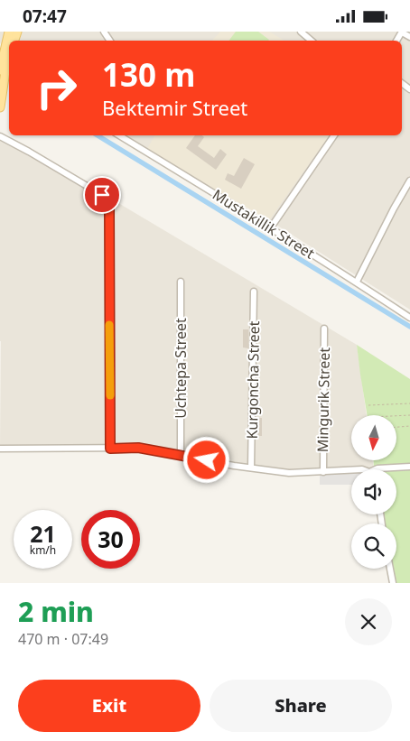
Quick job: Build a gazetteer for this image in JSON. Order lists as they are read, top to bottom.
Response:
{
  "streets": {
    "street": [
      "Mustakillik Street",
      "Uchtepa Street",
      "Kurgoncha Street",
      "Mingurik Street"
    ]
  },
  "north": "bottom",
  "page": {
    "status": "07:47",
    "turn": ["130 m", "Bektemir Street"],
    "speed": "21 km/h",
    "limit": "30",
    "heading": ["2 min", "470 m · 07:49"],
    "buttons": ["Exit", "Share"]
  }
}
